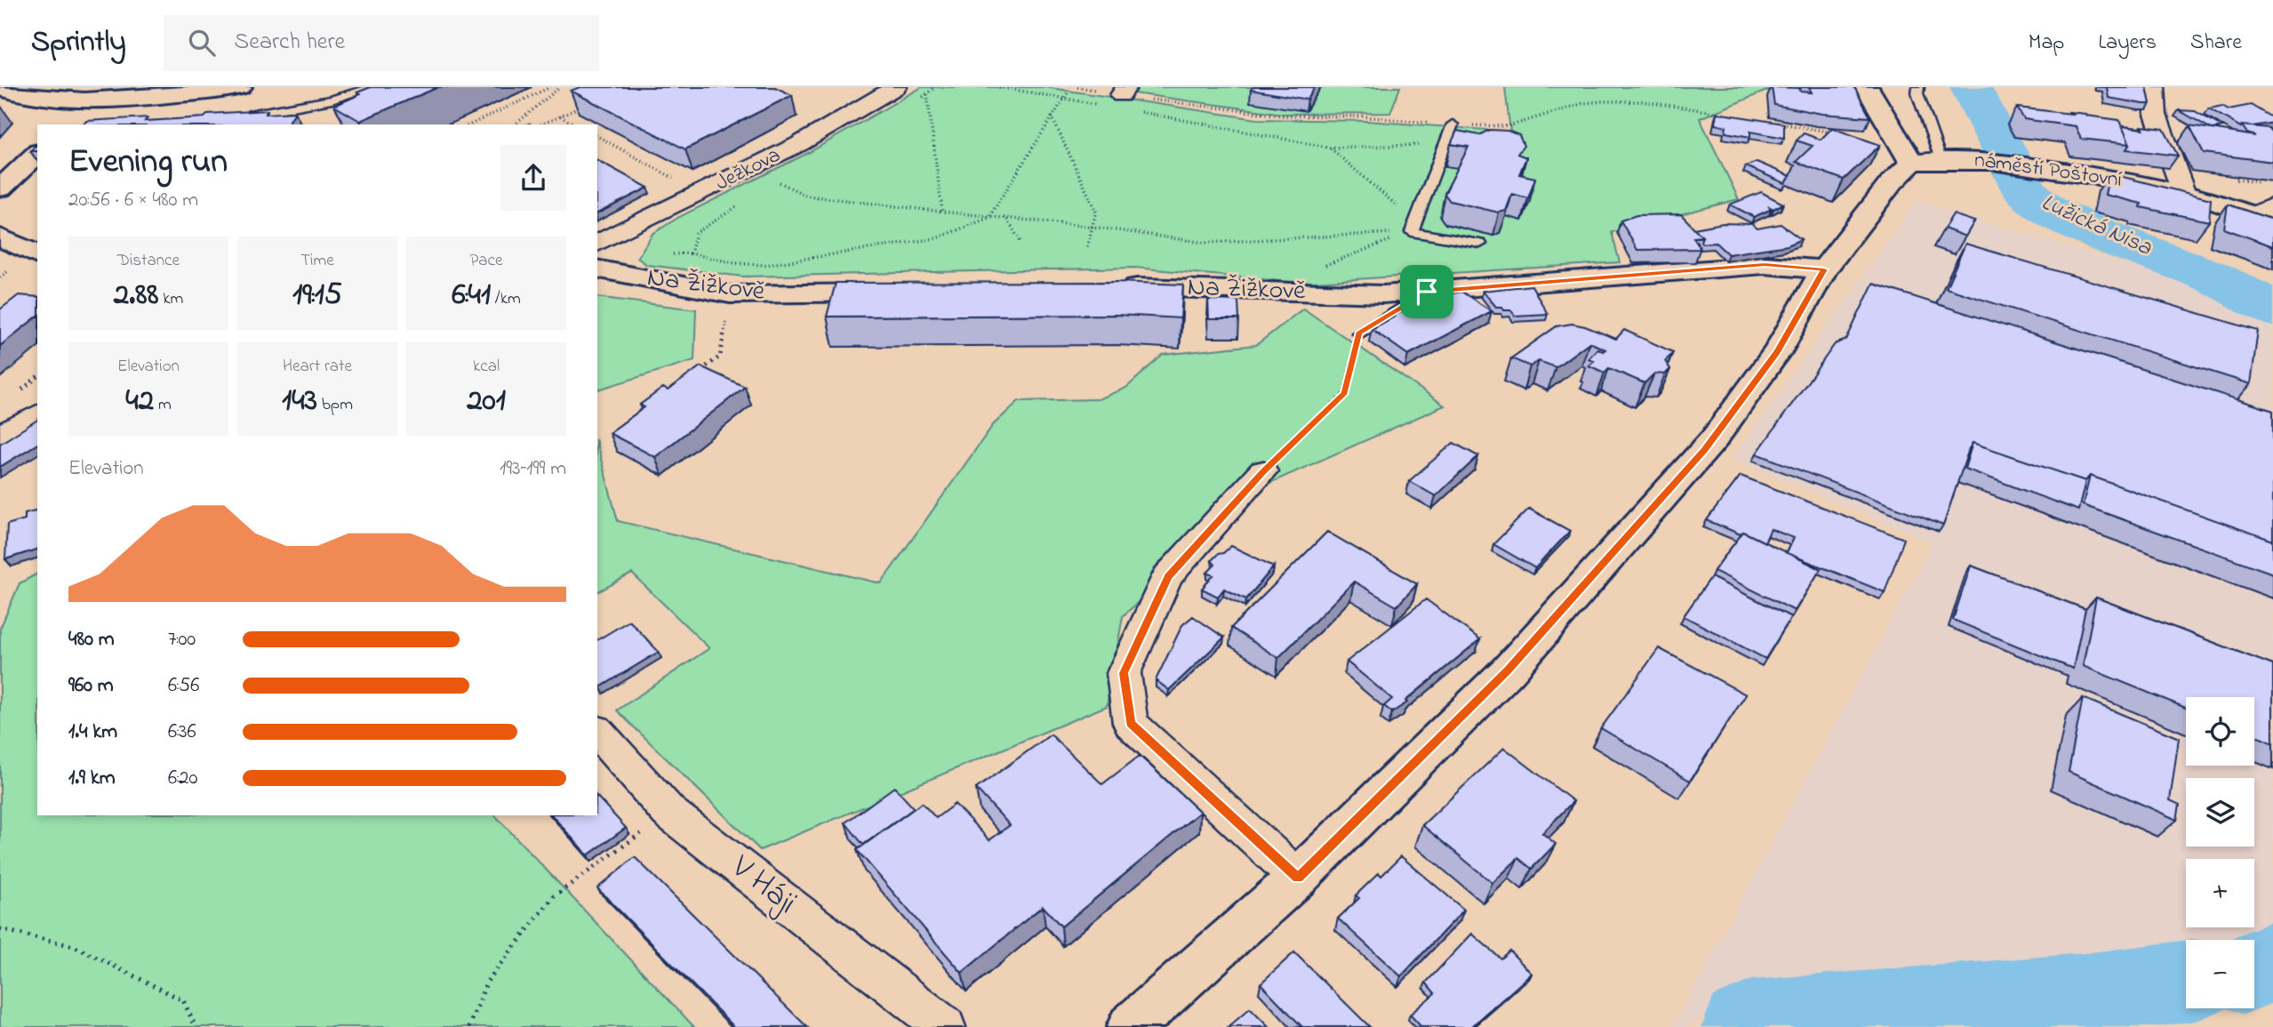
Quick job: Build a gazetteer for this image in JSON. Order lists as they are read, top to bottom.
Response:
{
  "streets": {
    "street": [
      "Ježkova",
      "náměstí Poštovní",
      "Na Žižkově",
      "V Háji"
    ]
  },
  "water": ["Lužická Nisa"],
  "page": {
    "header": "Sprintly",
    "search": "Search here",
    "nav": ["Map", "Layers", "Share"],
    "heading": ["Evening run", "20:56 · 6 × 480 m"],
    "stats": [
      ["Distance", "2.88 km"],
      ["Time", "19:15"],
      ["Pace", "6:41 /km"],
      ["Elevation", "42 m"],
      ["Heart rate", "143 bpm"],
      ["kcal", "201"]
    ],
    "chart": ["Elevation", "193–199 m"],
    "list": [
      {
        "name": "480 m",
        "note": "7:00"
      },
      {
        "name": "960 m",
        "note": "6:56"
      },
      {
        "name": "1.4 km",
        "note": "6:36"
      },
      {
        "name": "1.9 km",
        "note": "6:20"
      }
    ],
    "map_buttons": ["+", "−"]
  }
}
